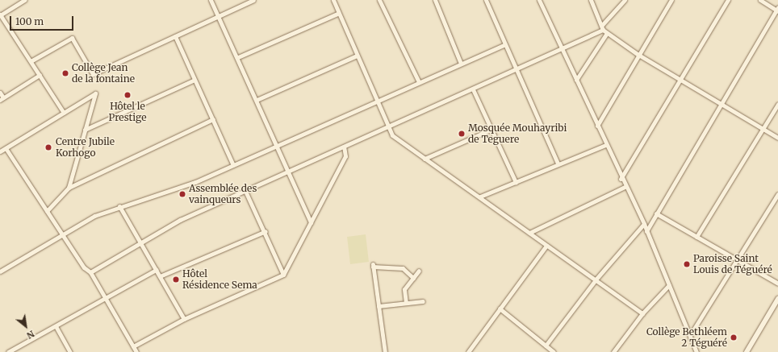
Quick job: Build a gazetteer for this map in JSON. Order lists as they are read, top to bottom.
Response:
{
  "places": [
    "Collège Jean de la fontaine",
    "Hôtel le Prestige",
    "Mosquée Mouhayribi de Teguere",
    "Centre Jubile Korhogo",
    "Assemblée des vainqueurs",
    "Paroisse Saint Louis de Téguéré",
    "Hôtel Résidence Sema",
    "Collège Bethléem 2 Téguéré"
  ],
  "scale_bar": "100 m",
  "north": "bottom right"
}
